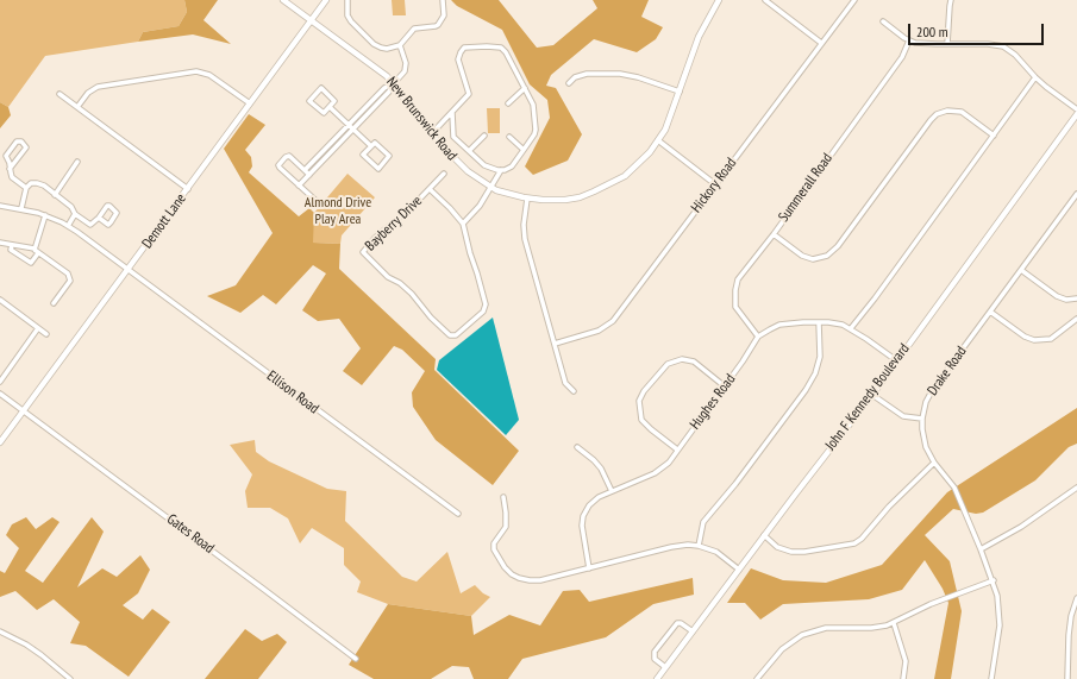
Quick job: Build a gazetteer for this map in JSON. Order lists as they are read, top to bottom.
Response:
{
  "streets": {
    "street": [
      "New Brunswick Road",
      "Hickory Road",
      "Summerall Road",
      "Demott Lane",
      "Bayberry Drive",
      "Drake Road",
      "Ellison Road",
      "John F Kennedy Boulevard",
      "Hughes Road",
      "Gates Road"
    ]
  },
  "crossings": [
    ["New Brunswick Road", "Demott Lane"],
    ["Summerall Road", "Hughes Road"],
    ["Demott Lane", "Ellison Road"],
    ["Demott Lane", "Gates Road"],
    ["John F Kennedy Boulevard", "Hughes Road"]
  ],
  "parks": ["Almond Drive Play Area"],
  "scale_bar": "200 m"
}
